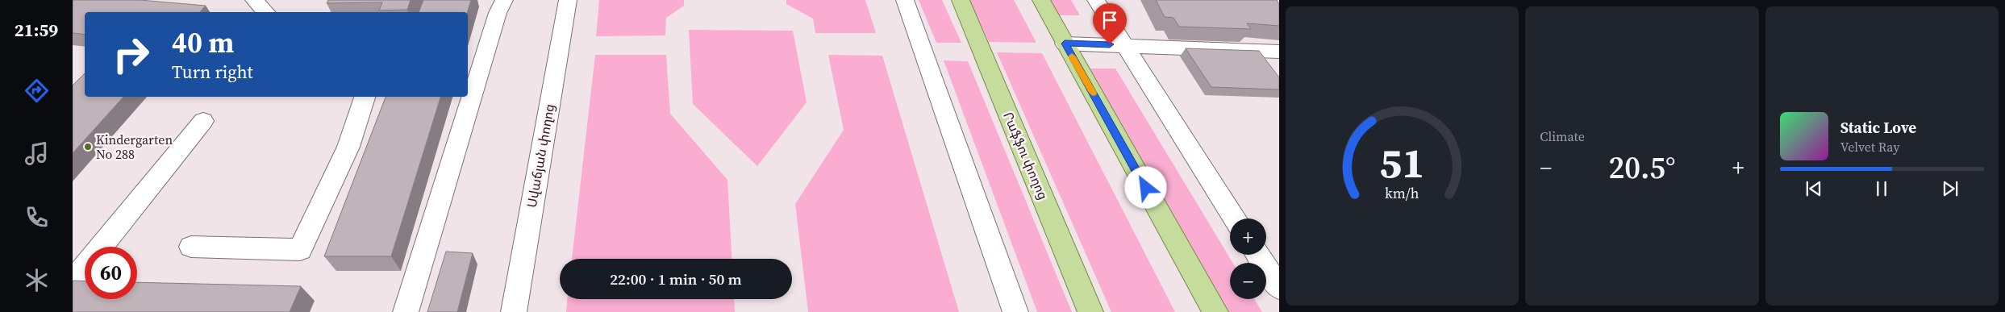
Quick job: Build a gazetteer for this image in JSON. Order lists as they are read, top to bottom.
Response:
{
  "streets": {
    "main road": ["Րաֆֆու փողոց"],
    "street": ["Սվաճյան փողոց"]
  },
  "places": ["Kindergarten No 288"],
  "page": {
    "tabs": "21:59",
    "tile": "Climate",
    "turn": ["40 m", "Turn right"],
    "song": ["Static Love", "Velvet Ray"],
    "heat": ["−", "20.5°", "+"],
    "map_buttons": ["+", "−"],
    "limit": "60",
    "trip": "22:00 · 1 min · 50 m",
    "gauge": ["51", "km/h"]
  }
}
